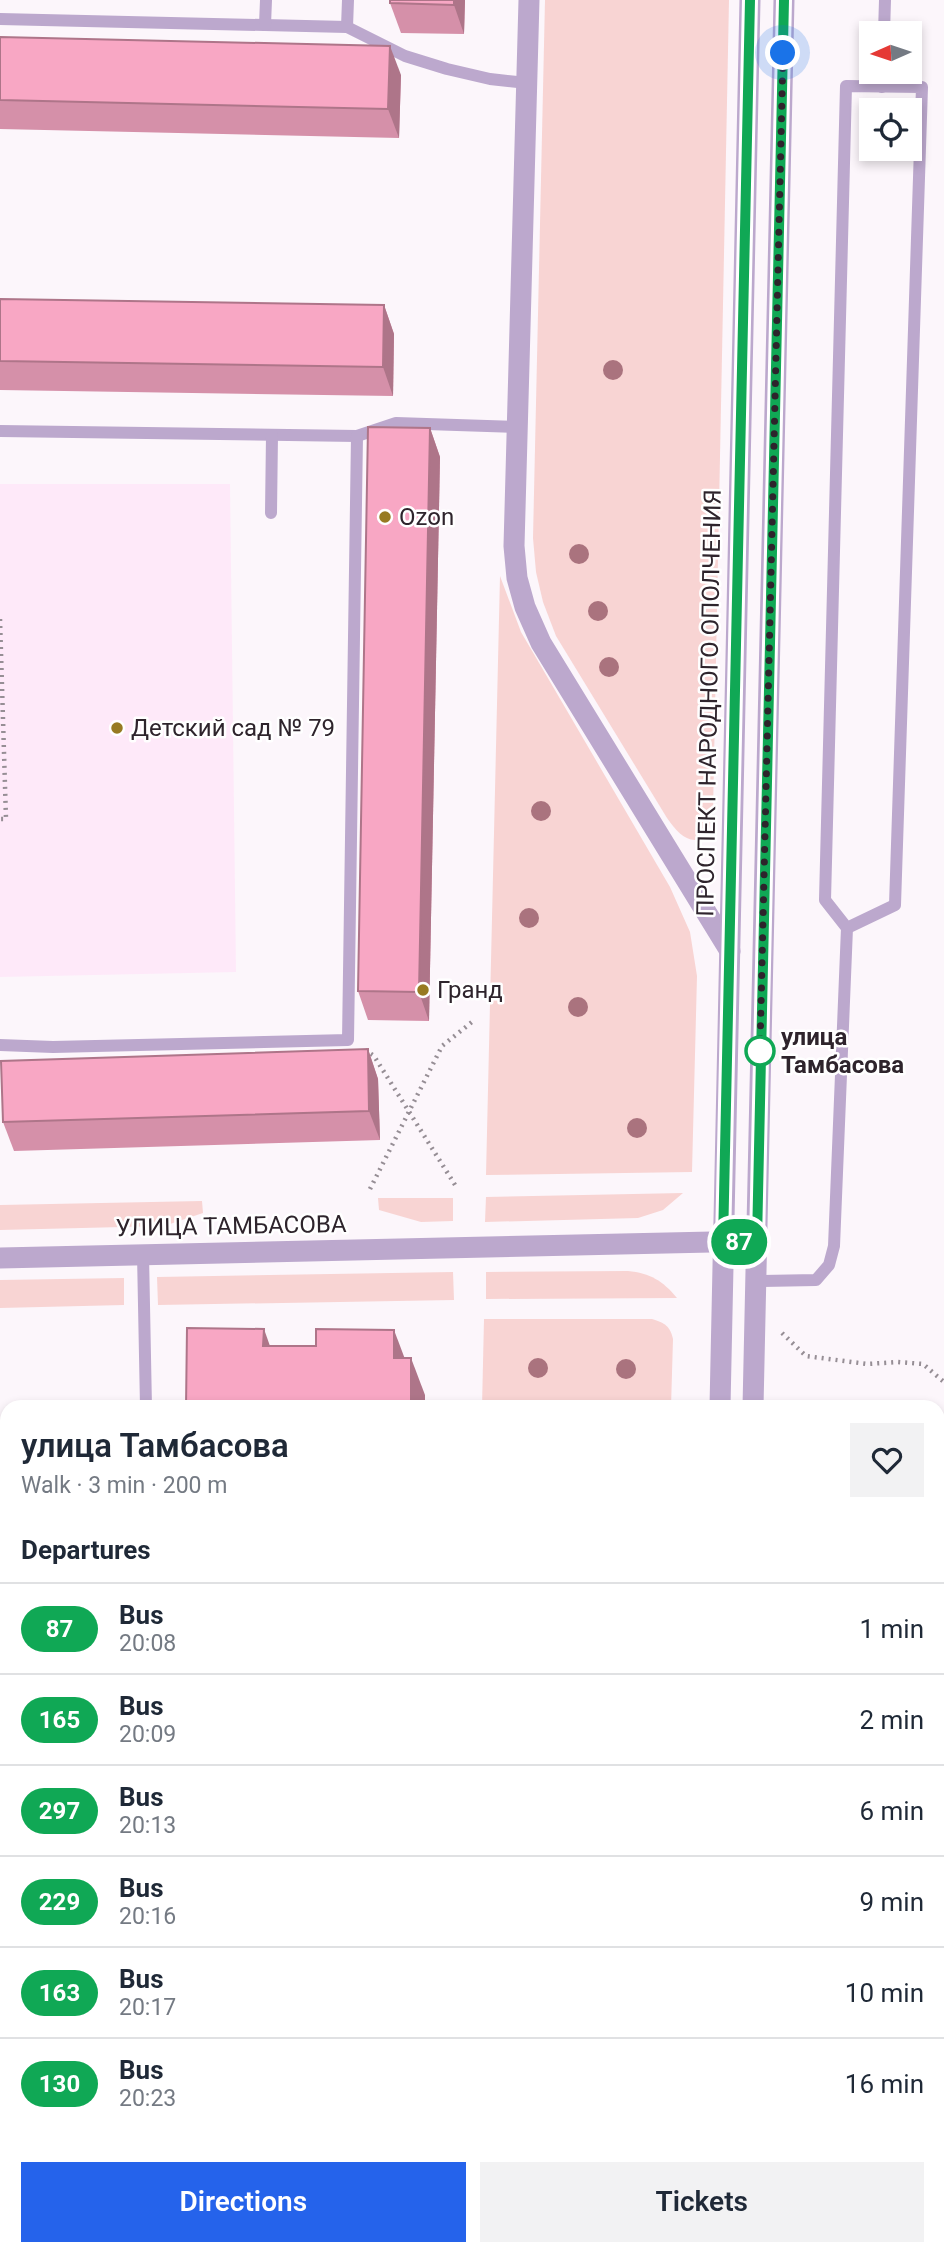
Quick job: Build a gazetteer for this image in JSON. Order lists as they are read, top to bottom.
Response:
{
  "streets": {
    "street": ["ПРОСПЕКТ НАРОДНОГО ОПОЛЧЕНИЯ", "УЛИЦА ТАМБАСОВА"]
  },
  "crossings": [
    ["ПРОСПЕКТ НАРОДНОГО ОПОЛЧЕНИЯ", "УЛИЦА ТАМБАСОВА"]
  ],
  "places": [
    "Ozon",
    "Детский сад № 79",
    "Гранд",
    "улица Тамбасова"
  ],
  "lines": ["bus line 87"],
  "north": "left",
  "page": {
    "on_map": "87",
    "heading": [
      ["улица Тамбасова", "Walk · 3 min · 200 m"],
      "Departures"
    ],
    "list": [
      {
        "mark": "87",
        "name": "Bus",
        "note": "20:08",
        "value": "1 min"
      },
      {
        "mark": "165",
        "name": "Bus",
        "note": "20:09",
        "value": "2 min"
      },
      {
        "mark": "297",
        "name": "Bus",
        "note": "20:13",
        "value": "6 min"
      },
      {
        "mark": "229",
        "name": "Bus",
        "note": "20:16",
        "value": "9 min"
      },
      {
        "mark": "163",
        "name": "Bus",
        "note": "20:17",
        "value": "10 min"
      },
      {
        "mark": "130",
        "name": "Bus",
        "note": "20:23",
        "value": "16 min"
      }
    ],
    "buttons": ["Directions", "Tickets"]
  }
}
